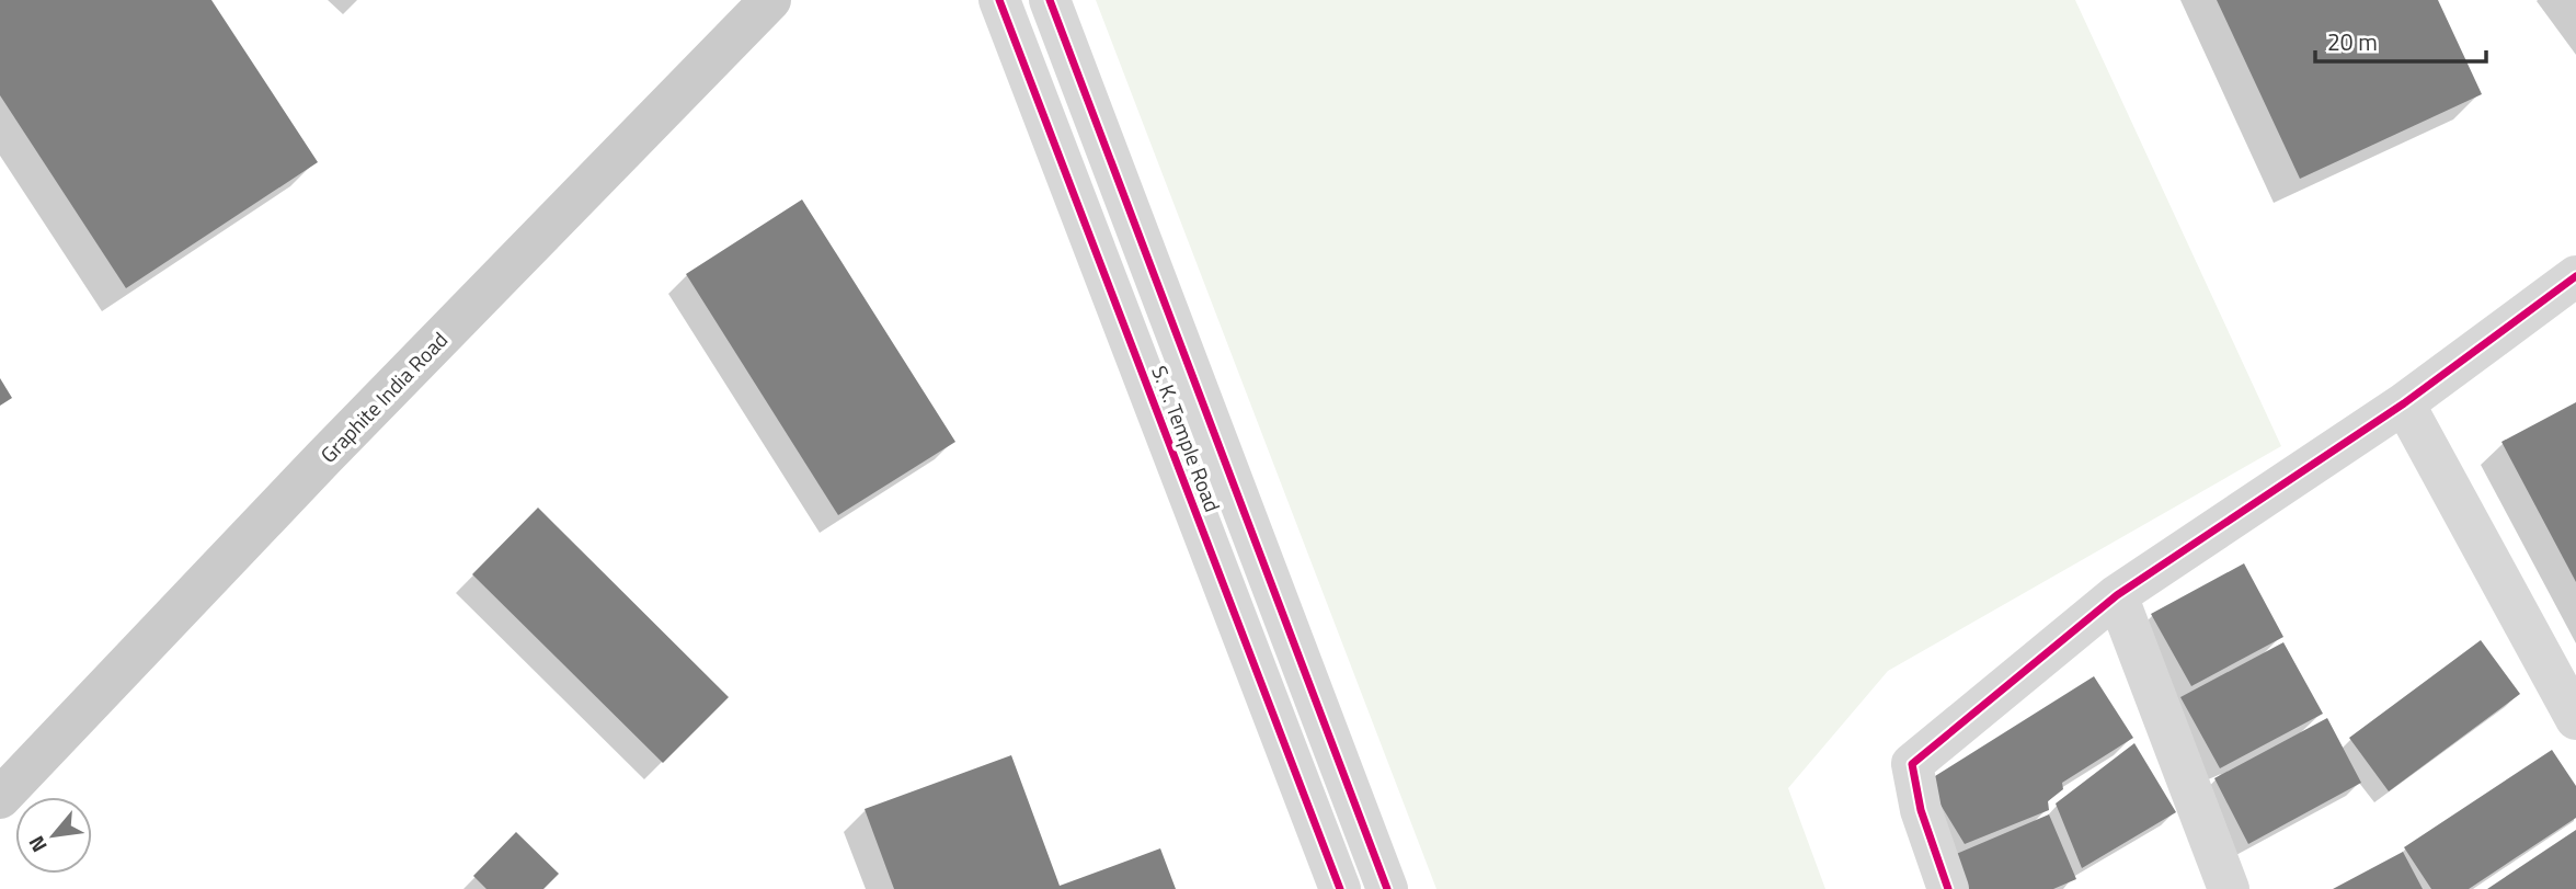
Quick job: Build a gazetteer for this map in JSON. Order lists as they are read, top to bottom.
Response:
{
  "streets": {
    "main road": ["Graphite India Road"],
    "street": ["S. K. Temple Road"]
  },
  "scale_bar": "20 m",
  "north": "bottom left"
}
